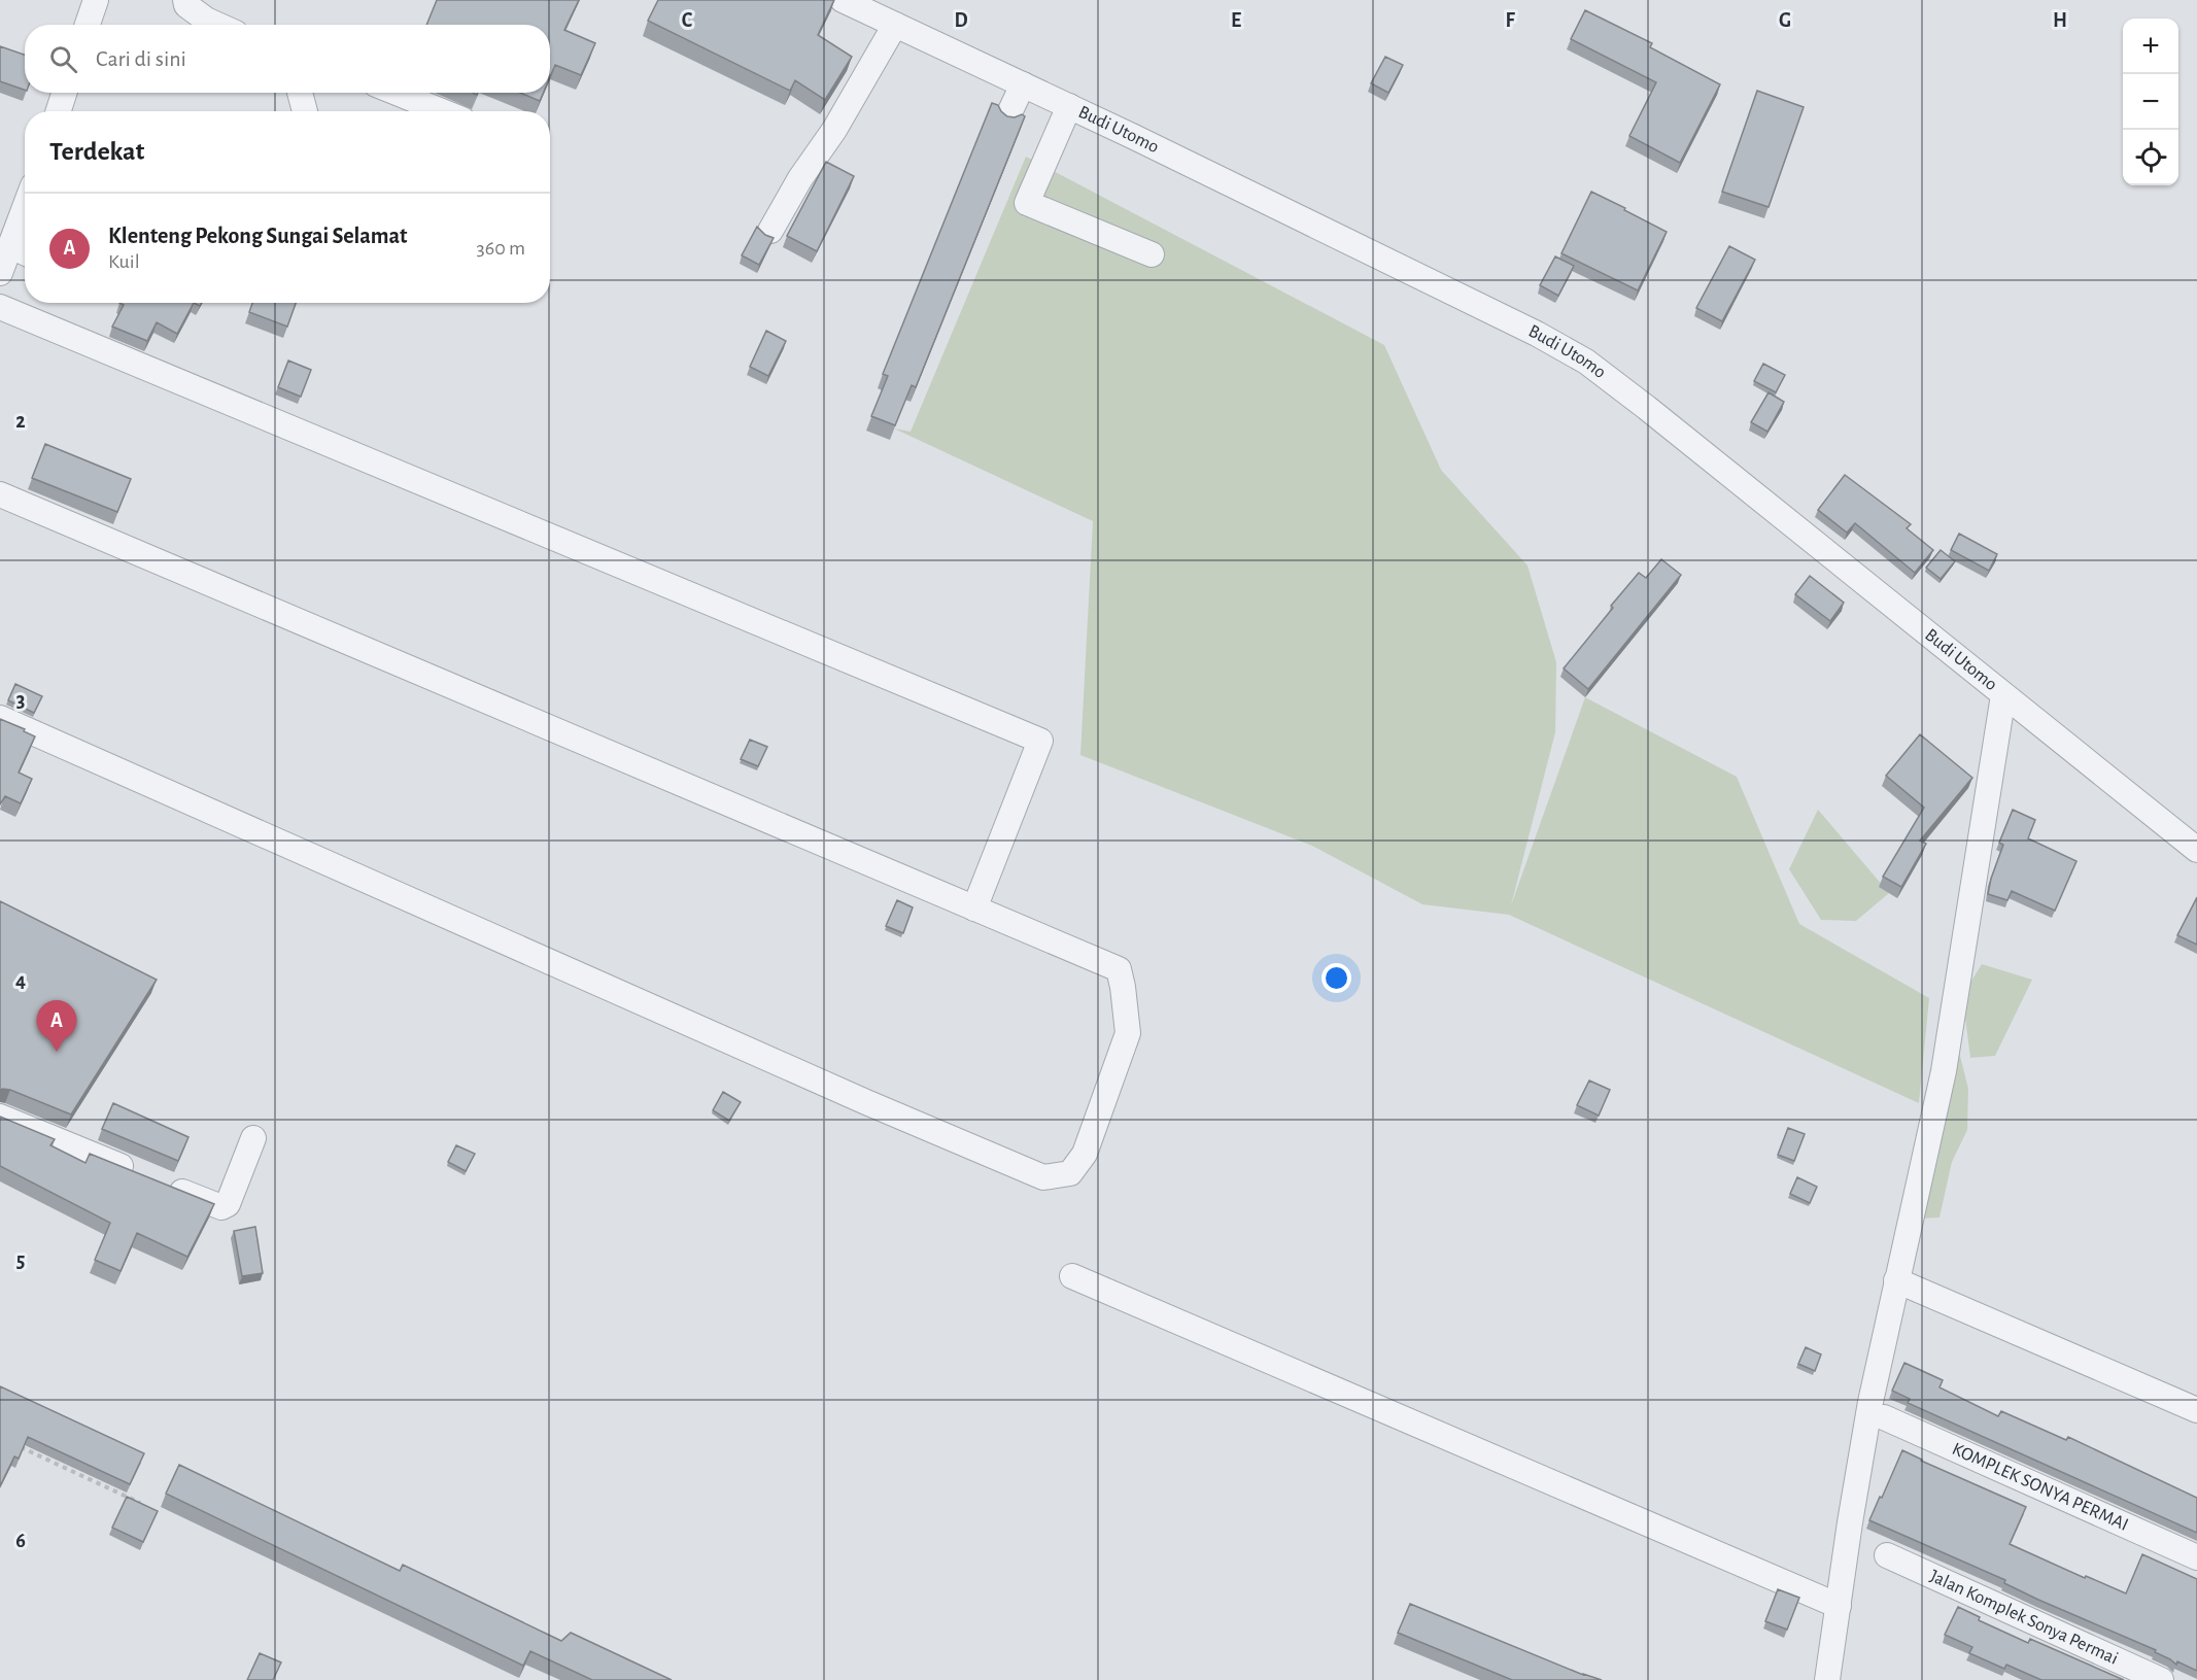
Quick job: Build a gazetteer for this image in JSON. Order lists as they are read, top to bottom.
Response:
{
  "streets": {
    "street": ["Budi Utomo", "KOMPLEK SONYA PERMAI", "Jalan Komplek Sonya Permai"]
  },
  "page": {
    "map_buttons": ["+", "−"],
    "search": "Cari di sini",
    "heading": "Terdekat",
    "list": [
      {
        "mark": "A",
        "name": "Klenteng Pekong Sungai Selamat",
        "note": "Kuil",
        "value": "360 m"
      }
    ],
    "pins": "A"
  },
  "grid": {
    "columns": [
      "C",
      "D",
      "E",
      "F",
      "G",
      "H"
    ],
    "rows": [
      "2",
      "3",
      "4",
      "5",
      "6"
    ]
  }
}
